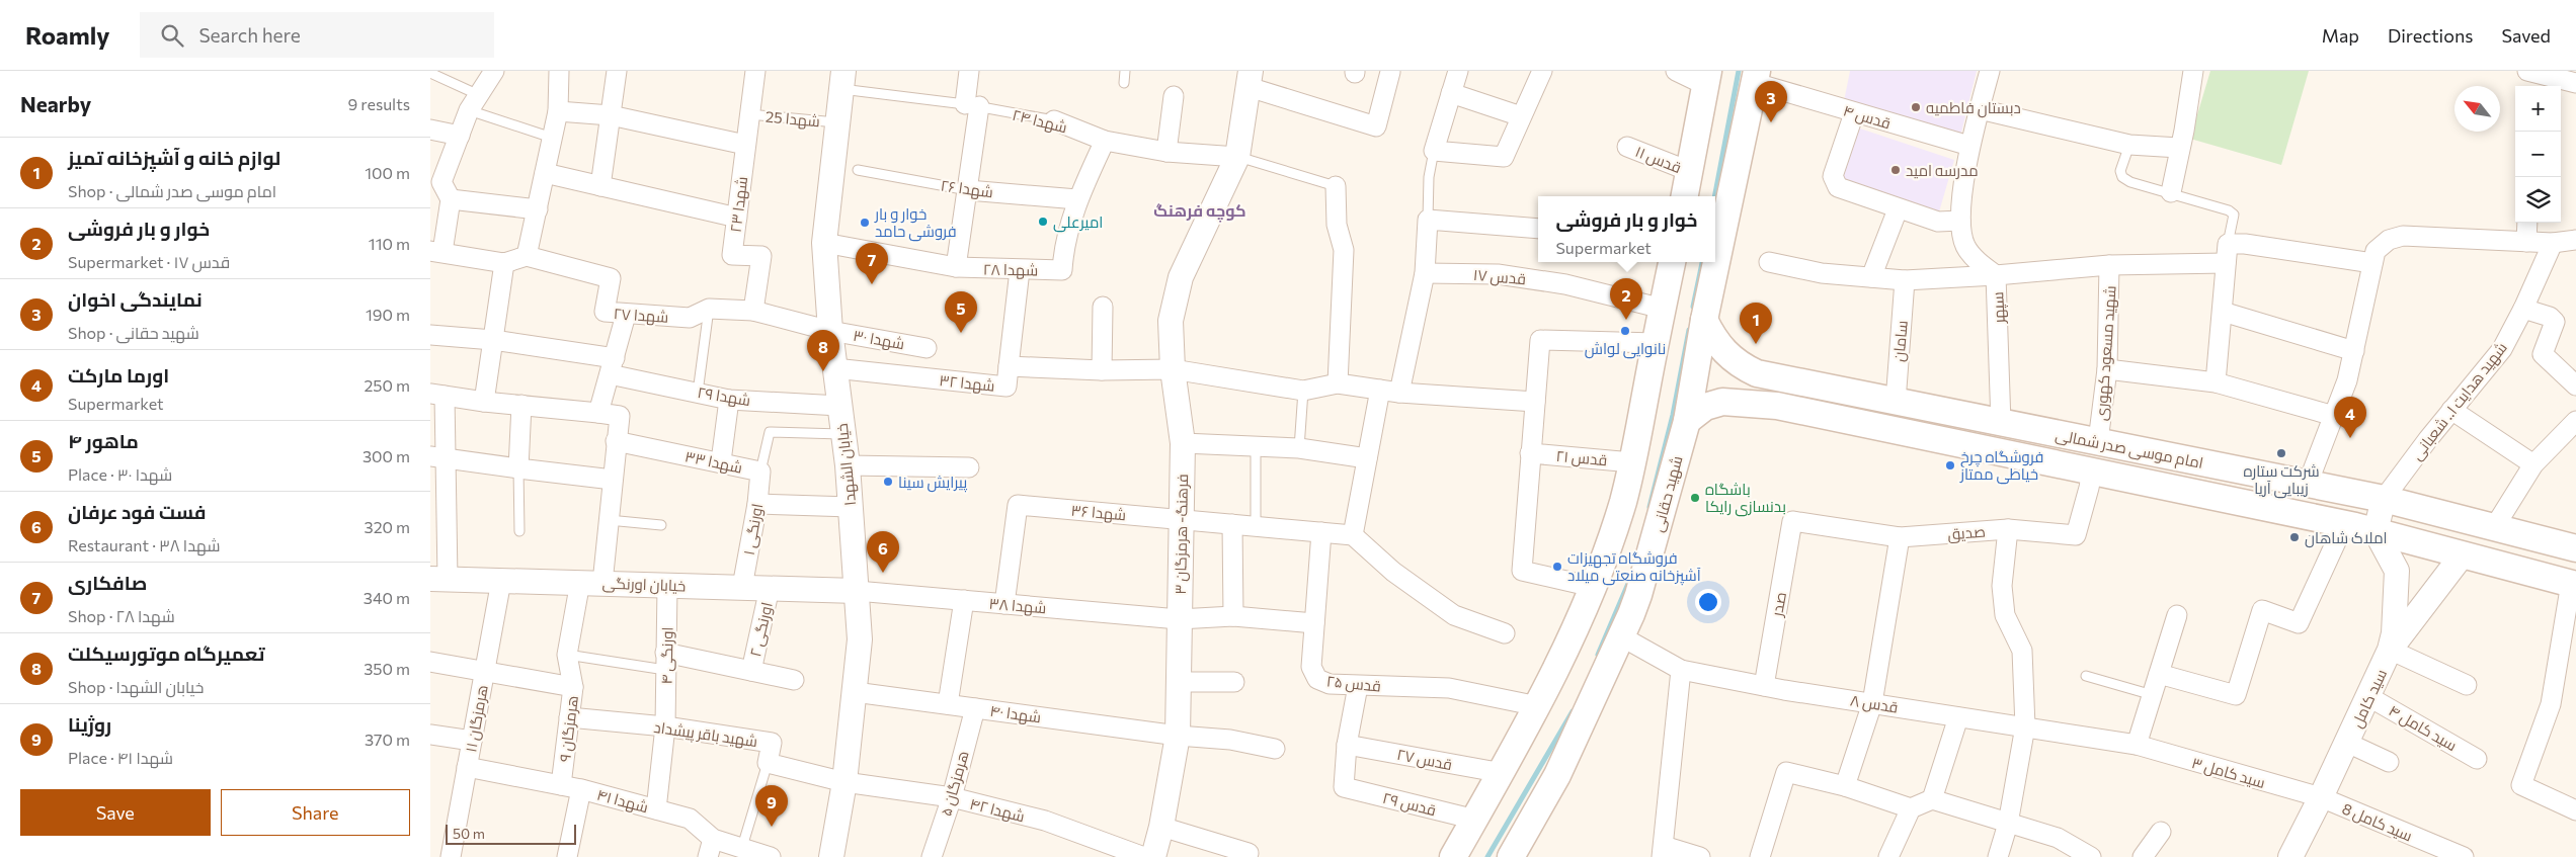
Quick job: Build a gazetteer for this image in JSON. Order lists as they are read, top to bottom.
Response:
{
  "streets": {
    "main road": ["امام موسی صدر شمالی", "شهید حقانی"],
    "street": [
      "قدس ۴",
      "شهدا ۲۴",
      "قدس ۱۱",
      "شهدا ۲۶",
      "شهدا ۲۳",
      "شهدا ۲۸",
      "قدس ۱۷",
      "سپهر",
      "شهدا ۲۷",
      "شهدا ۳۰",
      "سامان",
      "شهید مسعود کهوری",
      "شهدا ۳۲",
      "شهدا ۲۹",
      "شهید هدایت ا.. شعبانی",
      "قدس ۲۱",
      "شهدا ۳۳",
      "خیابان الشهدا",
      "شهدا ۳۶",
      "اورنگی ۱",
      "صدیق",
      "فرهنگ- هرمزگان ۳",
      "خیابان اورنگی",
      "صدر",
      "شهدا ۳۸",
      "اورنگی ۲",
      "اورنگی ۴",
      "قدس ۲۵",
      "سید کامل",
      "قدس ۸",
      "شهدا ۴۰",
      "هرمزگان ۱۱",
      "سید کامل ۴",
      "هرمزگان ۹",
      "شهید باقر پیشداد",
      "قدس ۲۷",
      "سید کامل ۳",
      "هرمزگان ۵",
      "شهدا ۴۱",
      "قدس ۲۹",
      "شهدا ۴۲",
      "سید کامل 8"
    ],
    "lane": ["شهدا 25"]
  },
  "crossings": [
    ["قدس ۴", "شهید حقانی"],
    ["شهدا 25", "شهدا ۲۳"],
    ["شهدا 25", "خیابان الشهدا"],
    ["شهدا ۲۴", "شهدا ۲۸"],
    ["شهدا ۲۴", "خیابان الشهدا"],
    ["شهدا ۲۴", "فرهنگ- هرمزگان ۳"],
    ["شهدا ۲۶", "شهدا ۲۸"],
    ["شهدا ۲۳", "شهدا ۲۷"],
    ["شهدا ۲۸", "خیابان الشهدا"],
    ["سپهر", "شهید مسعود کهوری"],
    ["سپهر", "امام موسی صدر شمالی"],
    ["شهدا ۲۷", "شهدا ۳۰"],
    ["شهدا ۲۷", "خیابان الشهدا"],
    ["شهدا ۳۰", "خیابان الشهدا"],
    ["سامان", "امام موسی صدر شمالی"],
    ["شهید مسعود کهوری", "امام موسی صدر شمالی"],
    ["شهدا ۳۲", "خیابان الشهدا"],
    ["شهدا ۳۲", "فرهنگ- هرمزگان ۳"],
    ["شهدا ۲۹", "خیابان الشهدا"],
    ["شهید هدایت ا.. شعبانی", "امام موسی صدر شمالی"],
    ["امام موسی صدر شمالی", "شهید حقانی"],
    ["امام موسی صدر شمالی", "صدیق"],
    ["امام موسی صدر شمالی", "سید کامل"],
    ["شهدا ۳۳", "خیابان الشهدا"],
    ["شهدا ۳۳", "اورنگی ۱"],
    ["شهدا ۳۳", "هرمزگان ۹"],
    ["خیابان الشهدا", "خیابان اورنگی"],
    ["خیابان الشهدا", "شهدا ۳۸"],
    ["خیابان الشهدا", "شهدا ۴۰"],
    ["خیابان الشهدا", "شهید باقر پیشداد"],
    ["خیابان الشهدا", "شهدا ۴۲"],
    ["شهید حقانی", "قدس ۸"],
    ["شهدا ۳۶", "فرهنگ- هرمزگان ۳"],
    ["شهدا ۳۶", "شهدا ۳۸"],
    ["شهدا ۳۶", "قدس ۲۵"],
    ["اورنگی ۱", "خیابان اورنگی"],
    ["صدیق", "صدر"],
    ["فرهنگ- هرمزگان ۳", "شهدا ۳۸"],
    ["فرهنگ- هرمزگان ۳", "شهدا ۴۰"],
    ["خیابان اورنگی", "شهدا ۳۸"],
    ["خیابان اورنگی", "اورنگی ۲"],
    ["خیابان اورنگی", "اورنگی ۴"],
    ["خیابان اورنگی", "هرمزگان ۱۱"],
    ["خیابان اورنگی", "هرمزگان ۹"],
    ["صدر", "قدس ۸"],
    ["شهدا ۳۸", "قدس ۲۵"],
    ["اورنگی ۴", "شهید باقر پیشداد"],
    ["اورنگی ۴", "شهدا ۴۱"],
    ["سید کامل", "سید کامل ۴"],
    ["سید کامل", "سید کامل ۳"],
    ["سید کامل", "سید کامل 8"],
    ["قدس ۸", "سید کامل ۳"],
    ["شهدا ۴۰", "هرمزگان ۵"],
    ["هرمزگان ۱۱", "شهدا ۴۱"],
    ["هرمزگان ۹", "شهید باقر پیشداد"],
    ["هرمزگان ۹", "شهدا ۴۱"],
    ["شهید باقر پیشداد", "شهدا ۴۲"],
    ["قدس ۲۷", "قدس ۲۹"],
    ["سید کامل ۳", "سید کامل 8"],
    ["هرمزگان ۵", "شهدا ۴۲"]
  ],
  "districts": ["کوچه فرهنگ"],
  "places": [
    "دبستان فاطمیه",
    "مدرسه امید",
    "امیرعلی",
    "خوار و بار فروشی حامد",
    "نانوایی لواش",
    "شرکت ستاره زیبایی آریا",
    "فروشگاه چرخ خیاطی ممتاز",
    "پیرایش سینا",
    "باشگاه بدنسازی رایکا",
    "املاک شاهان",
    "فروشگاه تجهیزات آشپزخانه صنعتی میلاد"
  ],
  "scale_bar": "50 m",
  "north": "top left",
  "page": {
    "header": "Roamly",
    "search": "Search here",
    "nav": ["Map", "Directions", "Saved"],
    "heading": ["Nearby", "9 results"],
    "pins": [
      "3",
      "7",
      "2",
      "5",
      "1",
      "8",
      "4",
      "6",
      "9"
    ],
    "map_buttons": ["+", "−"],
    "list": [
      {
        "mark": "1",
        "name": "لوازم خانه و آشپزخانه تمیز",
        "note": "Shop · امام موسی صدر شمالی",
        "value": "100 m"
      },
      {
        "mark": "2",
        "name": "خوار و بار فروشی",
        "note": "Supermarket · قدس ۱۷",
        "value": "110 m"
      },
      {
        "mark": "3",
        "name": "نمایندگی اخوان",
        "note": "Shop · شهید حقانی",
        "value": "190 m"
      },
      {
        "mark": "4",
        "name": "اورما مارکت",
        "note": "Supermarket",
        "value": "250 m"
      },
      {
        "mark": "5",
        "name": "ماهور ۴",
        "note": "Place · شهدا ۳۰",
        "value": "300 m"
      },
      {
        "mark": "6",
        "name": "فست فود عرفان",
        "note": "Restaurant · شهدا ۳۸",
        "value": "320 m"
      },
      {
        "mark": "7",
        "name": "صافکاری",
        "note": "Shop · شهدا ۲۸",
        "value": "340 m"
      },
      {
        "mark": "8",
        "name": "تعمیرگاه موتورسیکلت",
        "note": "Shop · خیابان الشهدا",
        "value": "350 m"
      },
      {
        "mark": "9",
        "name": "روژینا",
        "note": "Place · شهدا ۴۱",
        "value": "370 m"
      }
    ],
    "popup": ["خوار و بار فروشی", "Supermarket"],
    "buttons": ["Save", "Share"],
    "scale": "50 m"
  }
}
